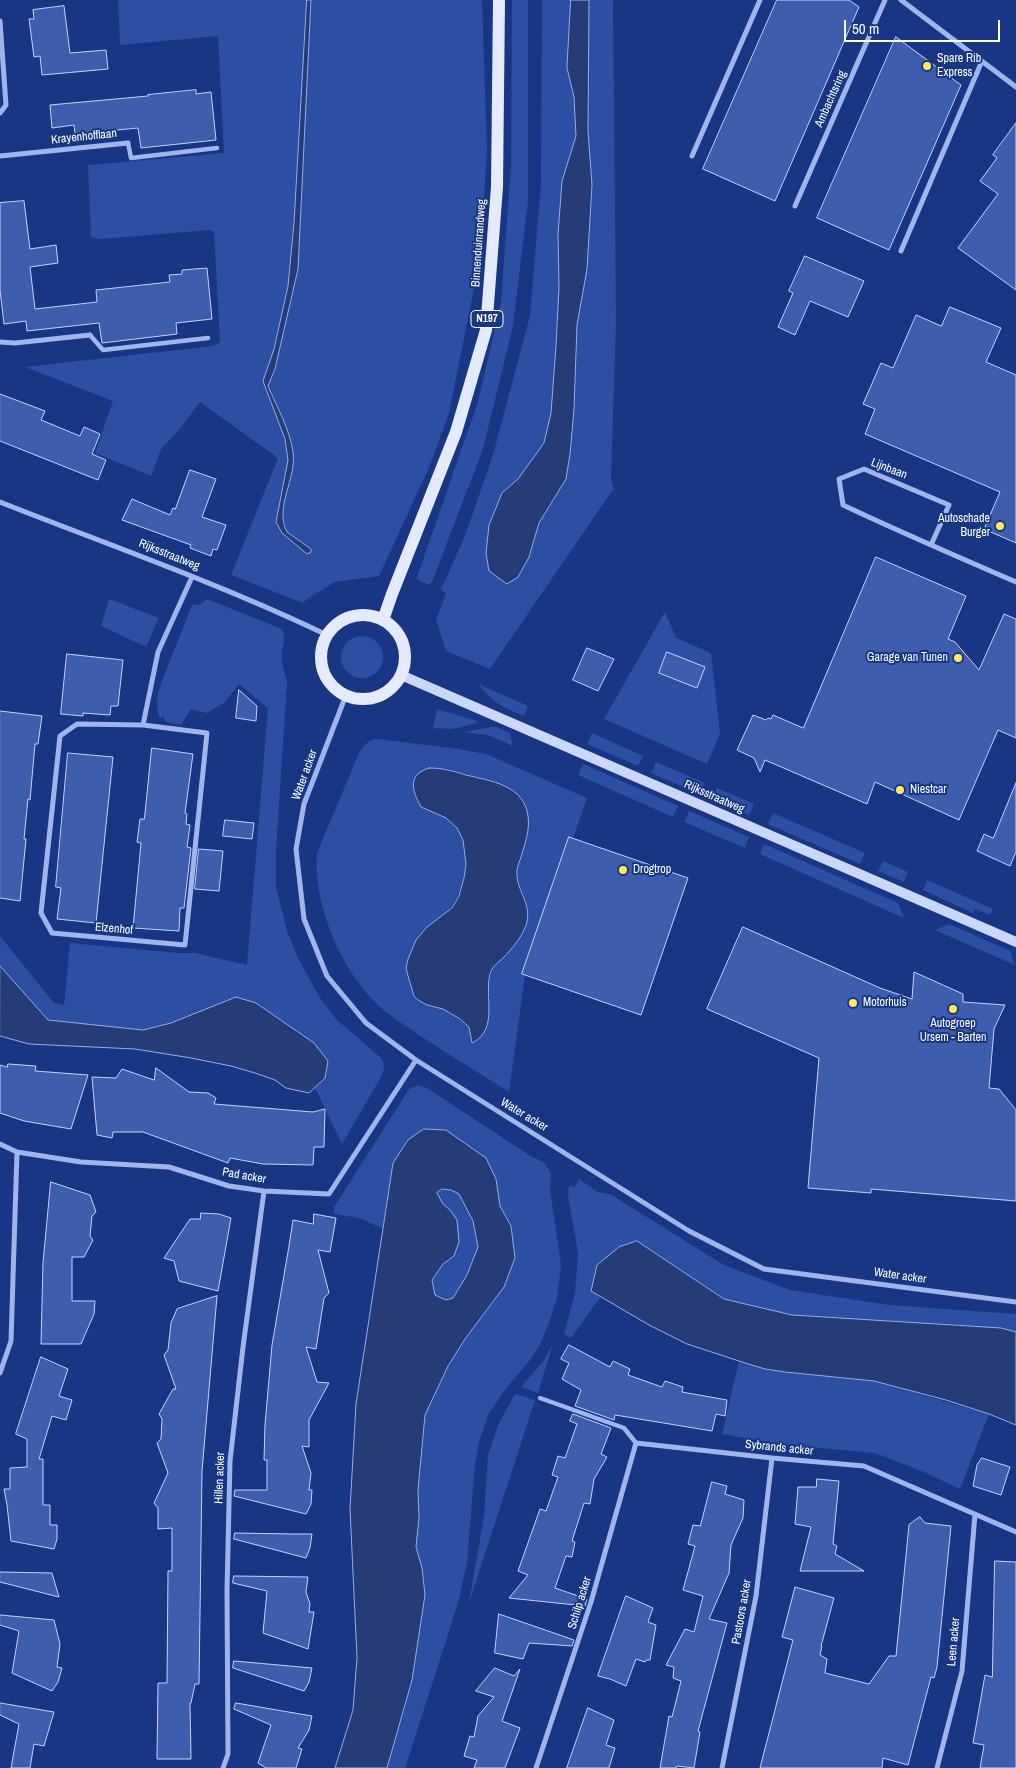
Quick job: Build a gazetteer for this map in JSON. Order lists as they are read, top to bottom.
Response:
{
  "streets": {
    "main road": ["Binnenduinrandweg", "N197", "Rijksstraatweg"],
    "street": [
      "Ambachtsring",
      "Krayenhofflaan",
      "Lijnbaan",
      "Water acker",
      "Elzenhof",
      "Pad acker",
      "Sybrands acker",
      "Hillen acker",
      "Schilp acker",
      "Pastoors acker",
      "Leen acker"
    ]
  },
  "crossings": [
    ["Binnenduinrandweg", "Rijksstraatweg"],
    ["Binnenduinrandweg", "Water acker"],
    ["Rijksstraatweg", "Water acker"],
    ["Water acker", "Pad acker"],
    ["Pad acker", "Hillen acker"],
    ["Sybrands acker", "Schilp acker"],
    ["Sybrands acker", "Pastoors acker"],
    ["Sybrands acker", "Leen acker"]
  ],
  "places": [
    "Spare Rib Express",
    "Autoschade Burger",
    "Garage van Tunen",
    "Niestcar",
    "Drogtrop",
    "Motorhuis",
    "Autogroep Ursem - Barten"
  ],
  "scale_bar": "50 m"
}
